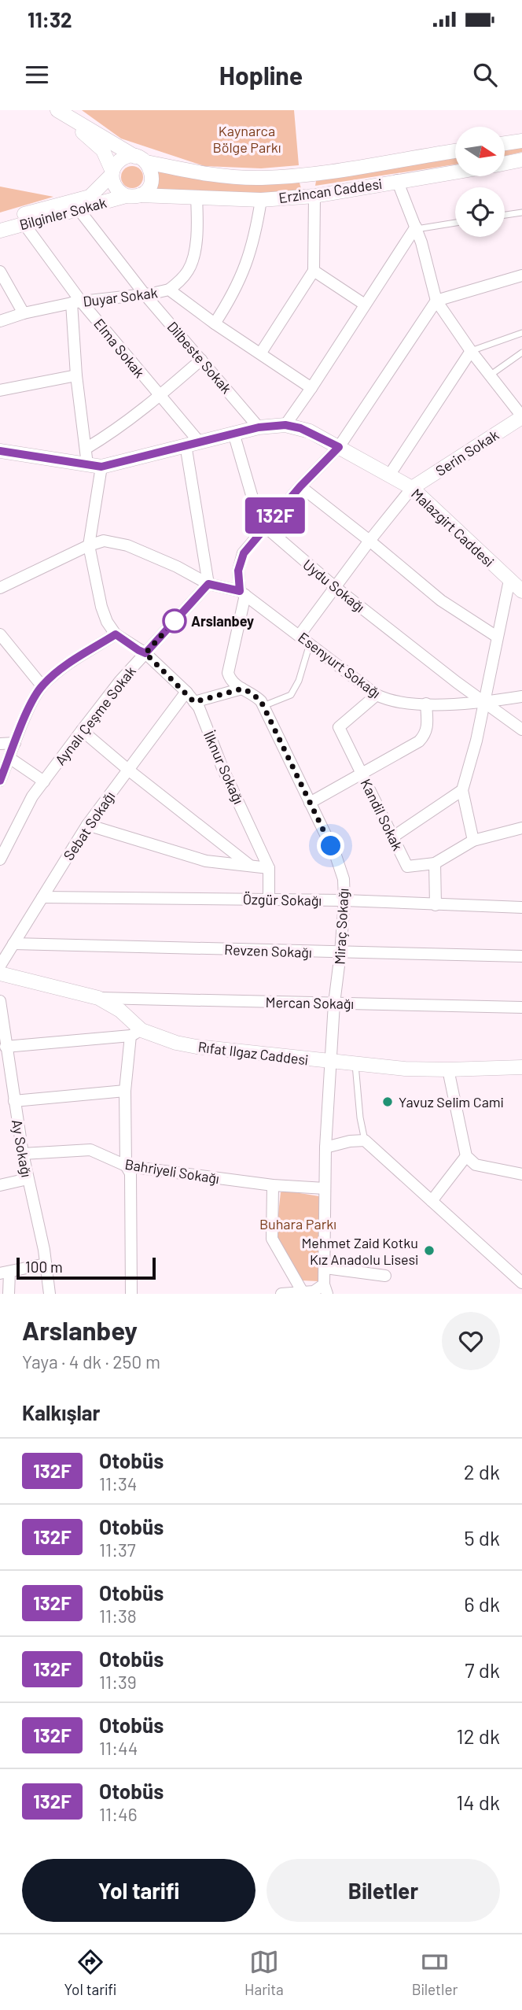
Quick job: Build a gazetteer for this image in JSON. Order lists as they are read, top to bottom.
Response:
{
  "streets": {
    "street": [
      "Erzincan Caddesi",
      "Bilginler Sokak",
      "Duyar Sokak",
      "Elma Sokak",
      "Dilbeste Sokak",
      "Serin Sokak",
      "Malazgirt Caddesi",
      "Uydu Sokağı",
      "Esenyurt Sokağı",
      "Aynalı Çeşme Sokak",
      "İlknur Sokağı",
      "Kandil Sokak",
      "Sebat Sokağı",
      "Özgür Sokağı",
      "Miraç Sokağı",
      "Revzen Sokağı",
      "Mercan Sokağı",
      "Rıfat Ilgaz Caddesi",
      "Ay Sokağı",
      "Bahriyeli Sokağı"
    ]
  },
  "crossings": [
    ["Erzincan Caddesi", "Bilginler Sokak"],
    ["Bilginler Sokak", "Elma Sokak"],
    ["Bilginler Sokak", "Dilbeste Sokak"],
    ["Duyar Sokak", "Elma Sokak"],
    ["Duyar Sokak", "Dilbeste Sokak"],
    ["Elma Sokak", "Malazgirt Caddesi"],
    ["Dilbeste Sokak", "Malazgirt Caddesi"],
    ["Serin Sokak", "Malazgirt Caddesi"],
    ["Malazgirt Caddesi", "Uydu Sokağı"],
    ["Uydu Sokağı", "Esenyurt Sokağı"],
    ["Esenyurt Sokağı", "Kandil Sokak"],
    ["Esenyurt Sokağı", "Miraç Sokağı"],
    ["Aynalı Çeşme Sokak", "İlknur Sokağı"],
    ["İlknur Sokağı", "Sebat Sokağı"],
    ["İlknur Sokağı", "Özgür Sokağı"],
    ["Sebat Sokağı", "Özgür Sokağı"],
    ["Sebat Sokağı", "Revzen Sokağı"],
    ["Özgür Sokağı", "Miraç Sokağı"],
    ["Miraç Sokağı", "Revzen Sokağı"],
    ["Miraç Sokağı", "Mercan Sokağı"],
    ["Miraç Sokağı", "Rıfat Ilgaz Caddesi"],
    ["Miraç Sokağı", "Bahriyeli Sokağı"],
    ["Mercan Sokağı", "Rıfat Ilgaz Caddesi"],
    ["Ay Sokağı", "Bahriyeli Sokağı"]
  ],
  "parks": ["Kaynarca Bölge Parkı", "Buhara Parkı"],
  "places": ["Arslanbey", "Yavuz Selim Cami", "Mehmet Zaid Kotku Kız Anadolu Lisesi"],
  "lines": ["bus line 132F"],
  "scale_bar": "100 m",
  "north": "right",
  "page": {
    "status": "11:32",
    "header": "Hopline",
    "on_map": "132F",
    "scale": "100 m",
    "heading": [
      ["Arslanbey", "Yaya · 4 dk · 250 m"],
      "Kalkışlar"
    ],
    "list": [
      {
        "mark": "132F",
        "name": "Otobüs",
        "note": "11:34",
        "value": "2 dk"
      },
      {
        "mark": "132F",
        "name": "Otobüs",
        "note": "11:37",
        "value": "5 dk"
      },
      {
        "mark": "132F",
        "name": "Otobüs",
        "note": "11:38",
        "value": "6 dk"
      },
      {
        "mark": "132F",
        "name": "Otobüs",
        "note": "11:39",
        "value": "7 dk"
      },
      {
        "mark": "132F",
        "name": "Otobüs",
        "note": "11:44",
        "value": "12 dk"
      },
      {
        "mark": "132F",
        "name": "Otobüs",
        "note": "11:46",
        "value": "14 dk"
      }
    ],
    "buttons": ["Yol tarifi", "Biletler"],
    "tabs": ["Yol tarifi", "Harita", "Biletler"]
  }
}
